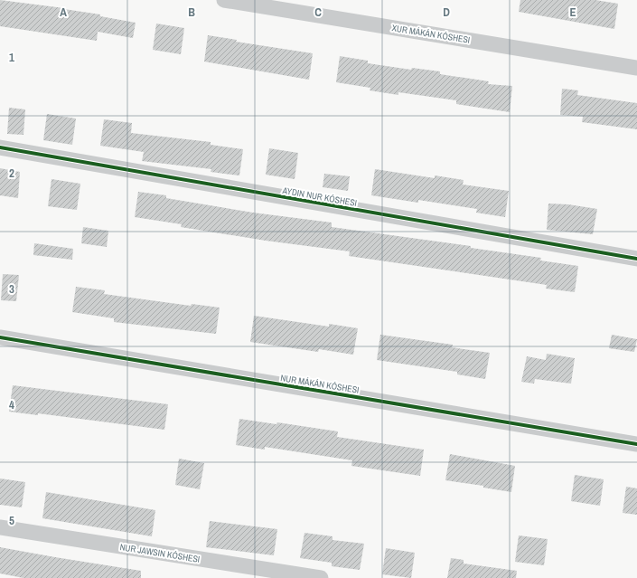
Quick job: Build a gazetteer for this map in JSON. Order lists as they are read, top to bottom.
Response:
{
  "streets": {
    "street": ["XUR MÁKÁN KÓSHESI", "NUR MÁKÁN KÓSHESI"],
    "cycle path": ["AYDIN NUR KÓSHESI"]
  },
  "grid": {
    "columns": [
      "A",
      "B",
      "C",
      "D",
      "E"
    ],
    "rows": [
      "1",
      "2",
      "3",
      "4",
      "5"
    ]
  }
}
